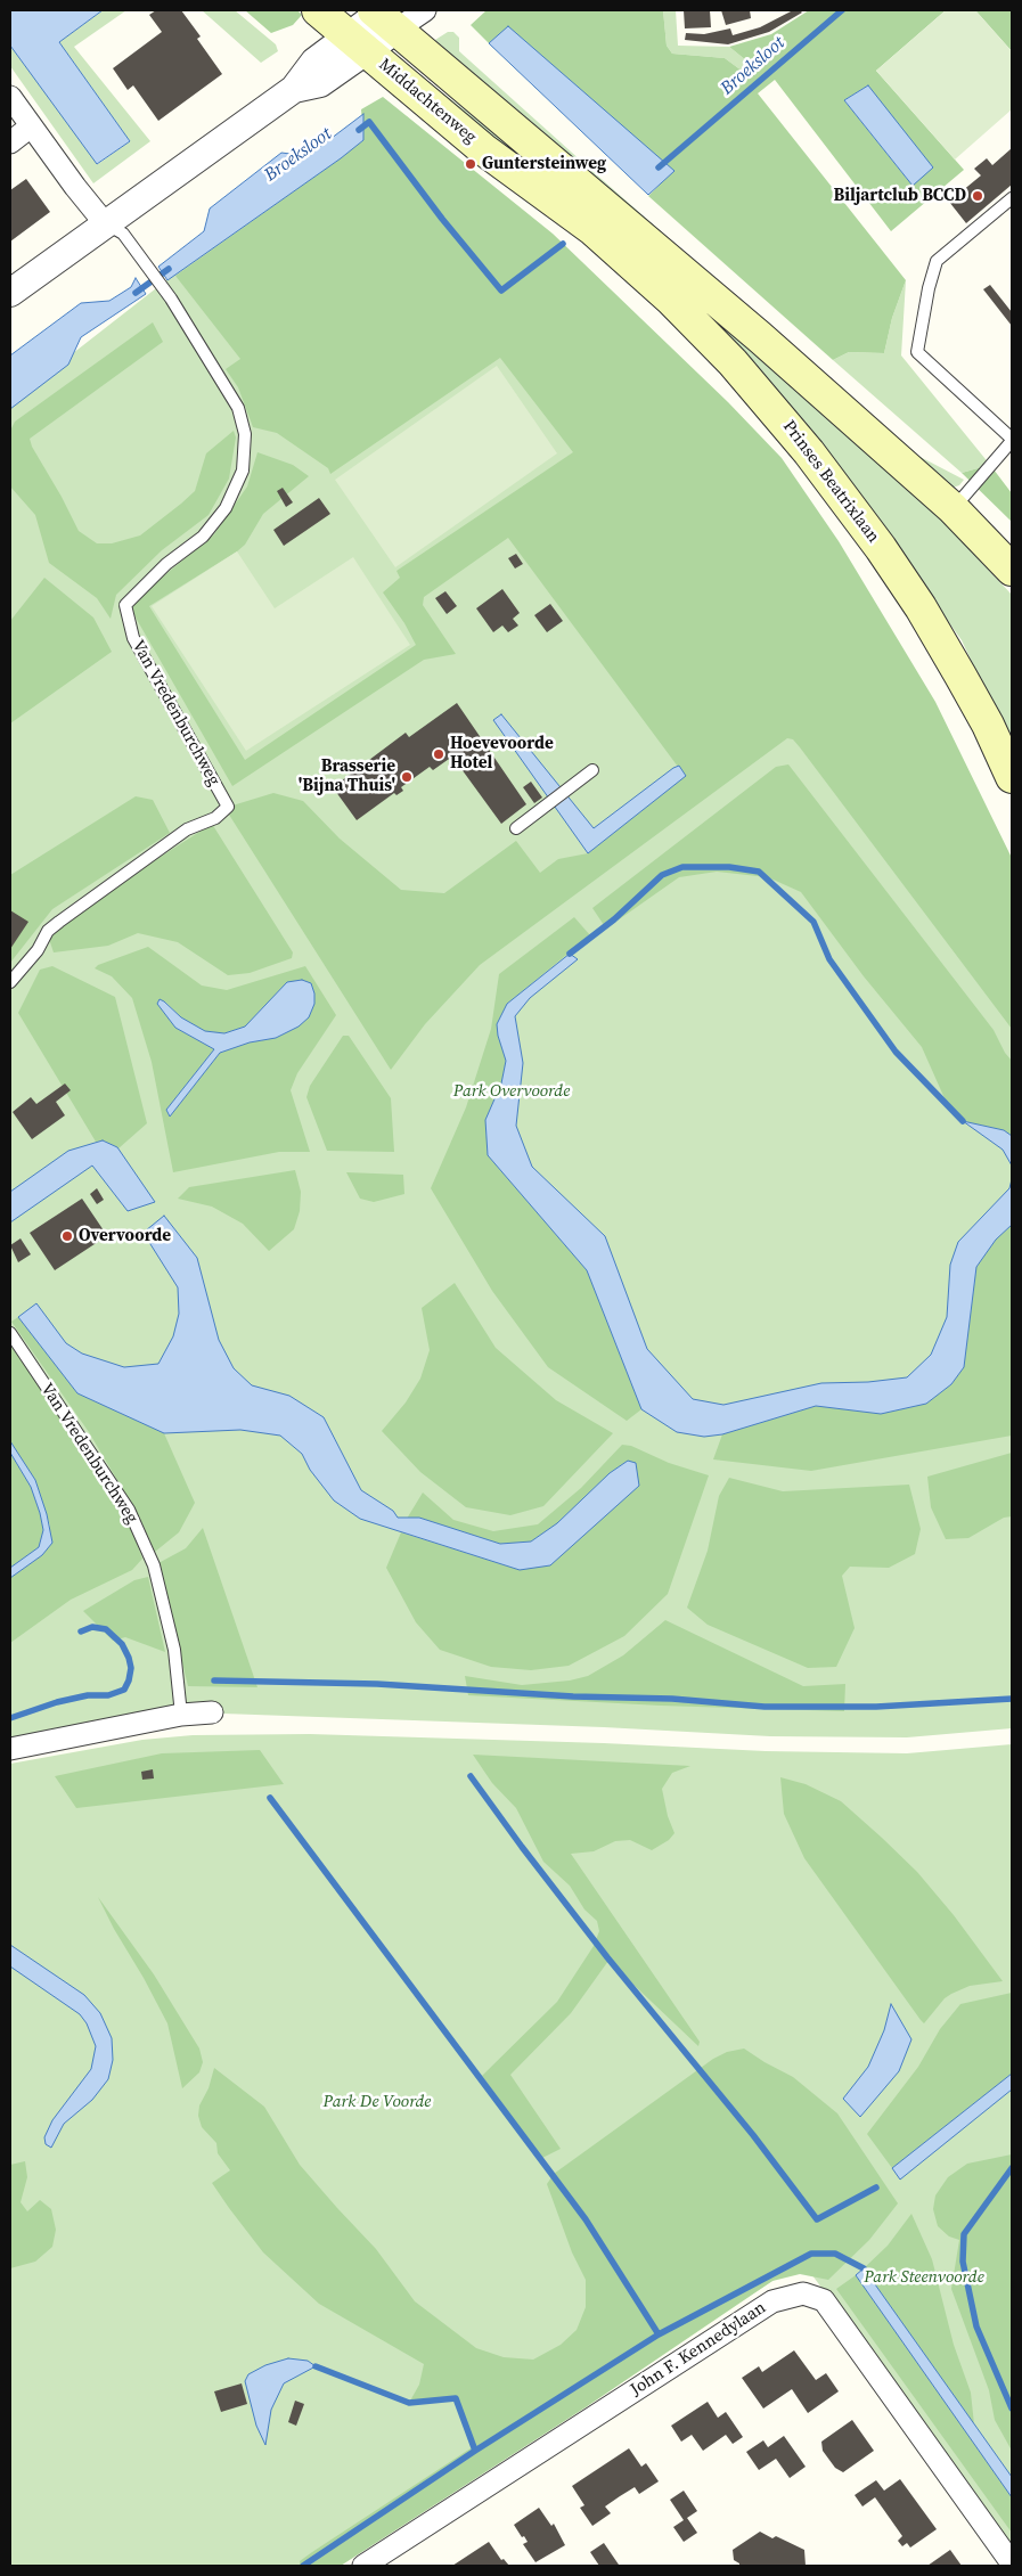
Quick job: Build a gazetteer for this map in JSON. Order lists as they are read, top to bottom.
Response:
{
  "streets": {
    "main road": ["Middachtenweg", "Prinses Beatrixlaan"],
    "street": ["John F. Kennedylaan"],
    "lane": ["Van Vredenburchweg"]
  },
  "crossings": [
    ["Middachtenweg", "Prinses Beatrixlaan"]
  ],
  "water": ["Broeksloot"],
  "parks": ["Park Overvoorde", "Park De Voorde", "Park Steenvoorde"],
  "places": [
    "Guntersteinweg",
    "Biljartclub BCCD",
    "Hoevevoorde Hotel",
    "Brasserie 'Bijna Thuis'",
    "Overvoorde"
  ]
}
